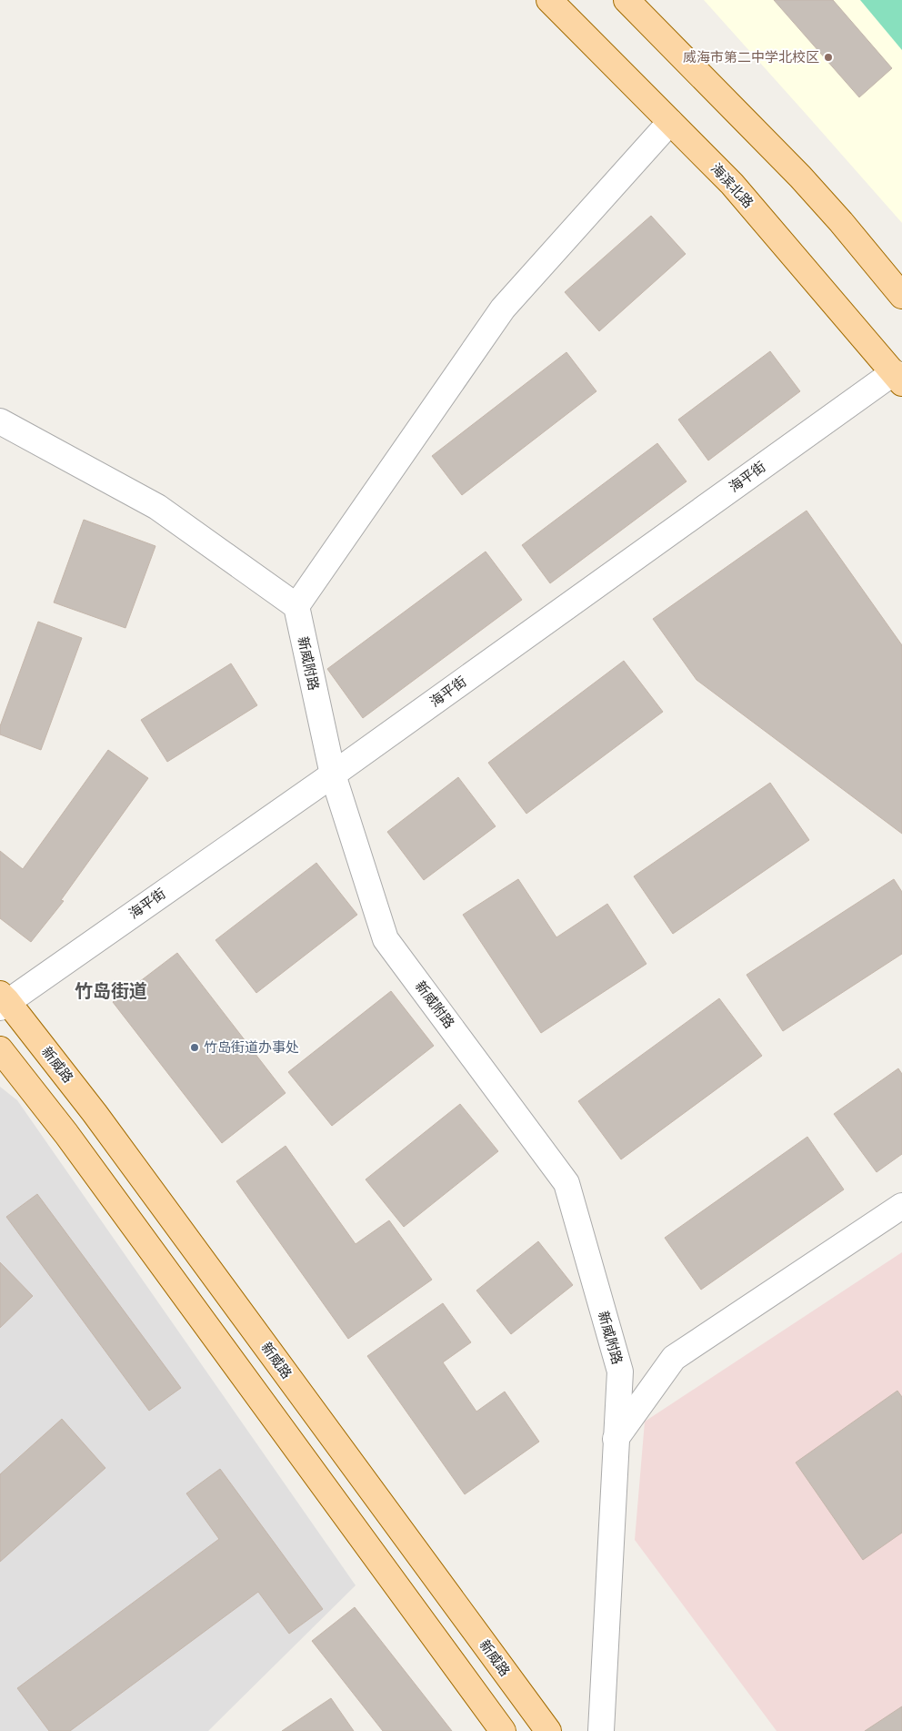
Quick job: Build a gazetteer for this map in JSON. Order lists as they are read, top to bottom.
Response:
{
  "streets": {
    "main road": ["海滨北路", "新威路"],
    "street": ["海平街", "新威附路"]
  },
  "crossings": [
    ["海滨北路", "海平街"],
    ["海平街", "新威附路"],
    ["海平街", "新威路"]
  ],
  "districts": ["竹岛街道"],
  "places": ["威海市第二中学北校区", "竹岛街道办事处"]
}
